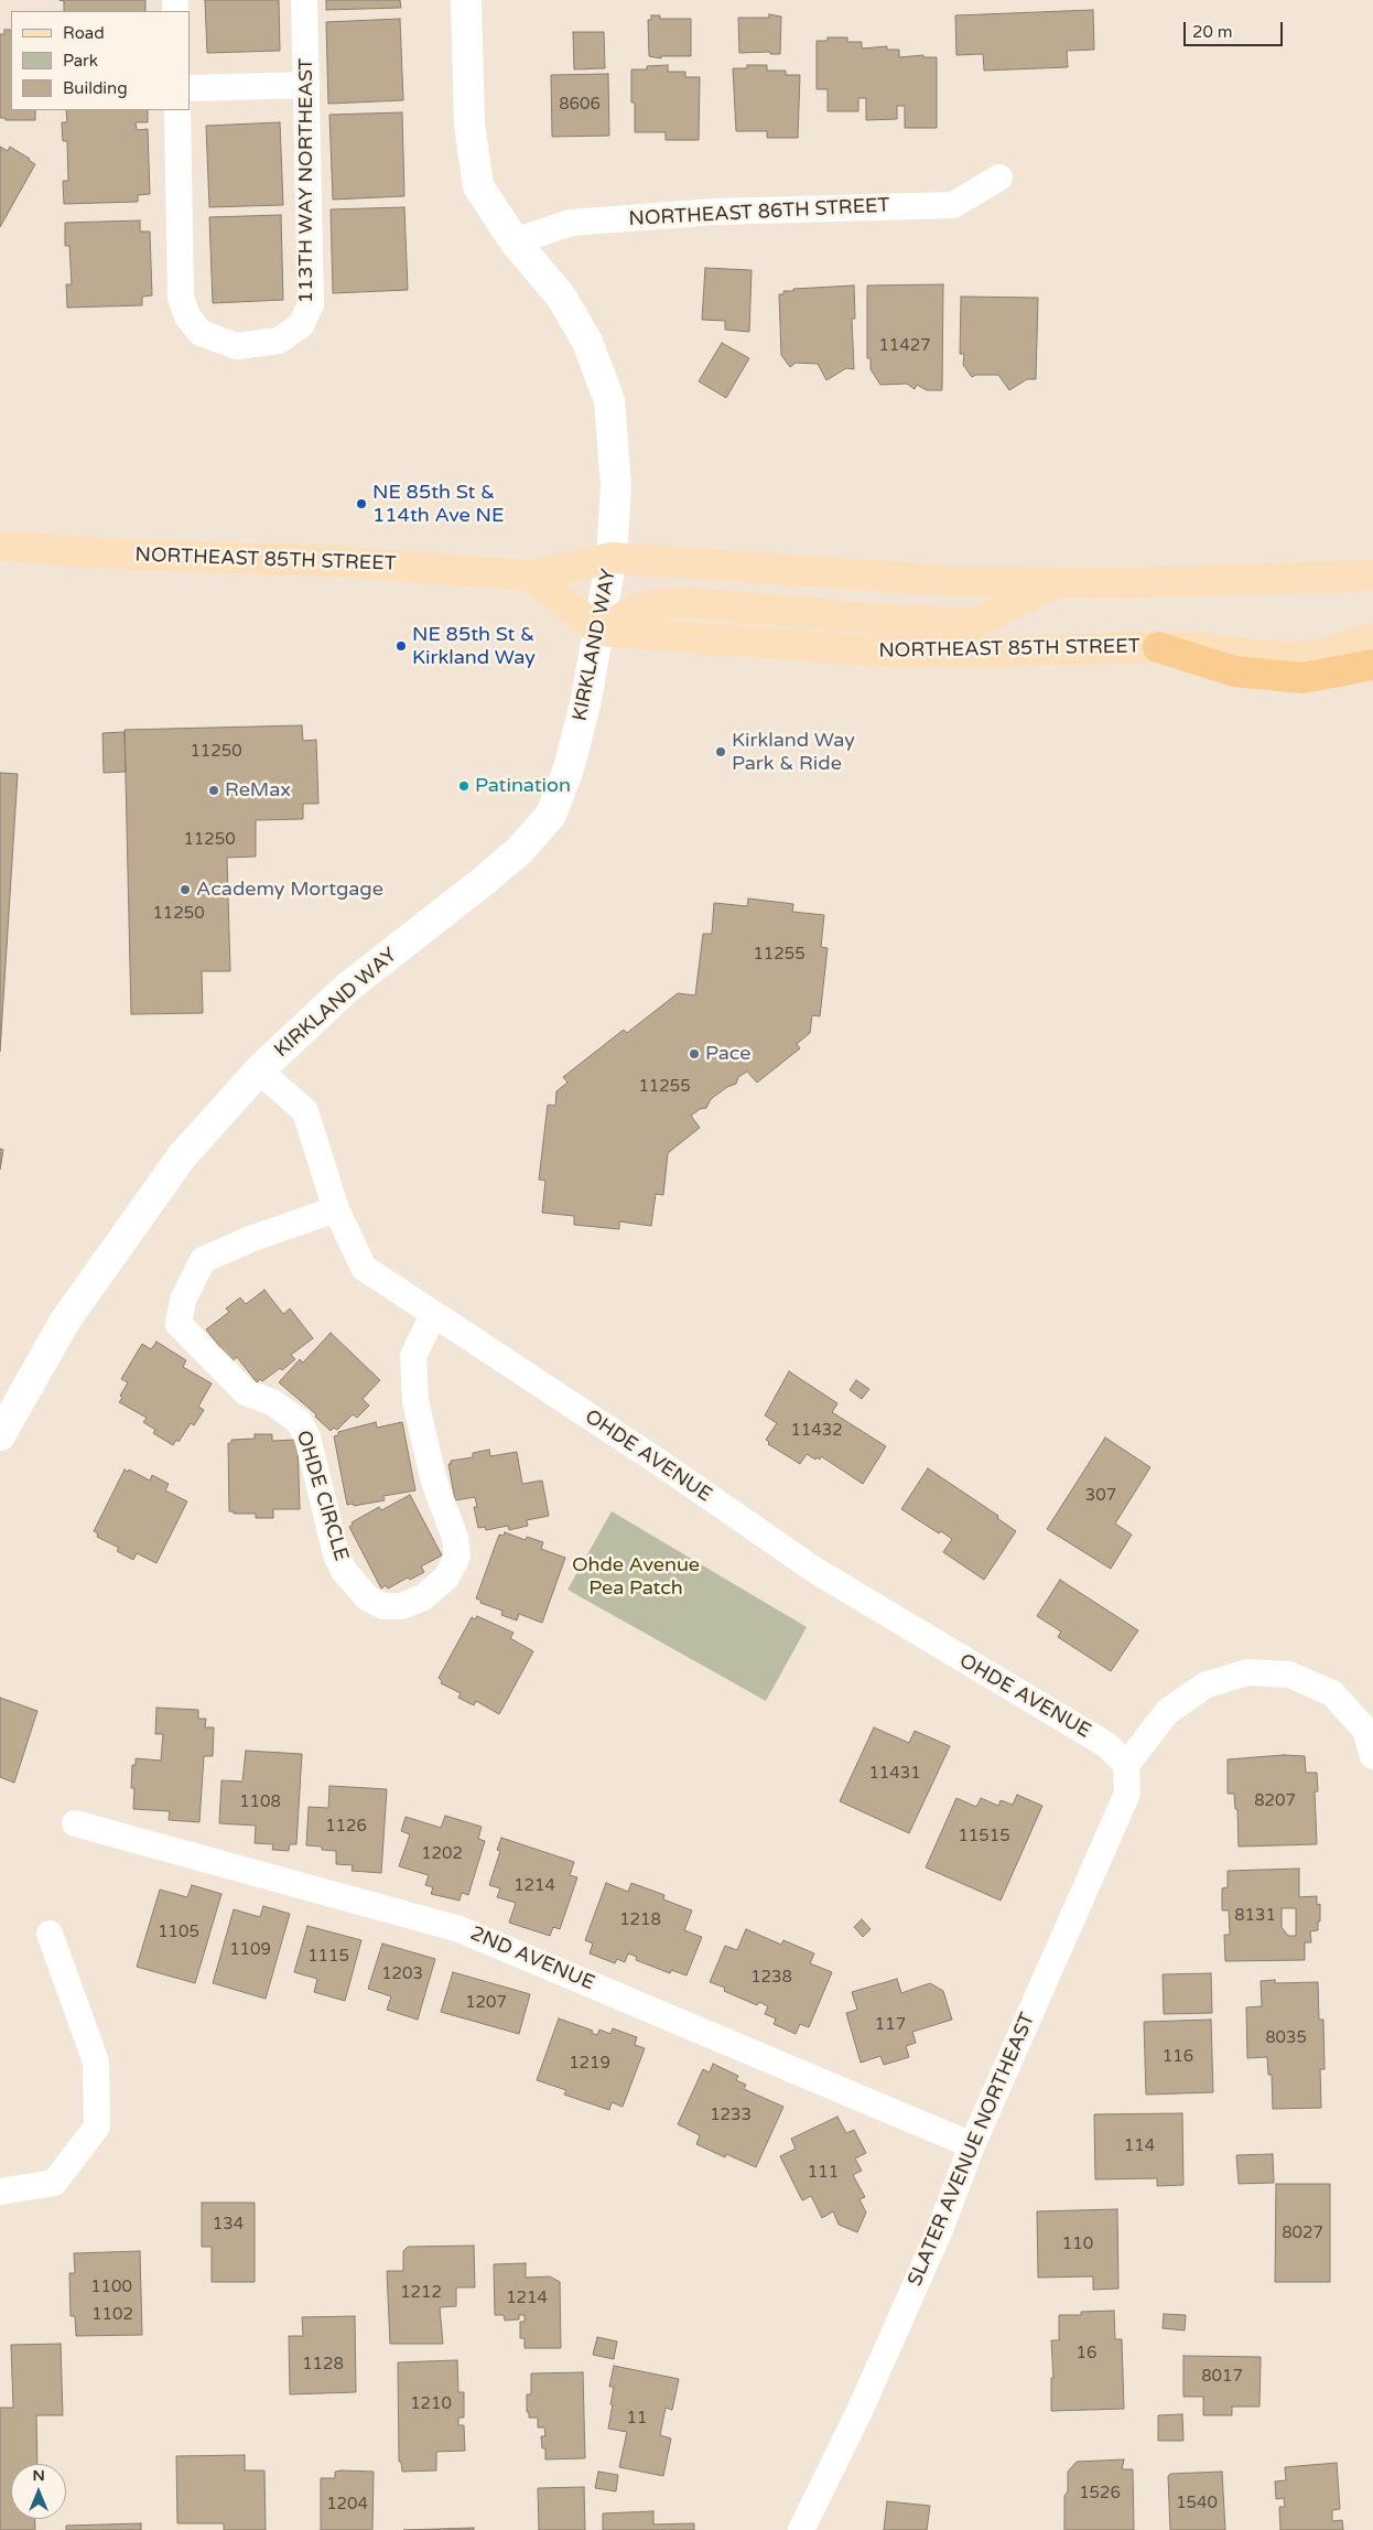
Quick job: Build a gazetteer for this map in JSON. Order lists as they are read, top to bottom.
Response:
{
  "streets": {
    "main road": ["NORTHEAST 85TH STREET", "KIRKLAND WAY"],
    "street": [
      "113TH WAY NORTHEAST",
      "NORTHEAST 86TH STREET",
      "OHDE AVENUE",
      "OHDE CIRCLE",
      "2ND AVENUE",
      "SLATER AVENUE NORTHEAST"
    ]
  },
  "crossings": [
    ["NORTHEAST 86TH STREET", "KIRKLAND WAY"],
    ["NORTHEAST 85TH STREET", "KIRKLAND WAY"],
    ["KIRKLAND WAY", "OHDE AVENUE"],
    ["OHDE AVENUE", "OHDE CIRCLE"],
    ["OHDE AVENUE", "SLATER AVENUE NORTHEAST"],
    ["2ND AVENUE", "SLATER AVENUE NORTHEAST"]
  ],
  "parks": ["Ohde Avenue Pea Patch"],
  "places": [
    "NE 85th St & 114th Ave NE",
    "NE 85th St & Kirkland Way",
    "Kirkland Way Park & Ride",
    "Patination",
    "ReMax",
    "Academy Mortgage",
    "Pace"
  ],
  "house_numbers": [
    "8606",
    "11427",
    "11250",
    "11250",
    "11250",
    "11255",
    "11255",
    "11432",
    "307",
    "11431",
    "8207",
    "1108",
    "1126",
    "11515",
    "1202",
    "1214",
    "8131",
    "1218",
    "1105",
    "1109",
    "1115",
    "1203",
    "1238",
    "1207",
    "117",
    "8035",
    "116",
    "1219",
    "1233",
    "114",
    "111",
    "134",
    "8027",
    "110",
    "1100",
    "1212",
    "1214",
    "1102",
    "16",
    "1128",
    "8017",
    "1210",
    "11",
    "1526",
    "1540",
    "1204"
  ],
  "legend": ["Road", "Park", "Building"],
  "scale_bar": "20 m",
  "north": "top"
}
